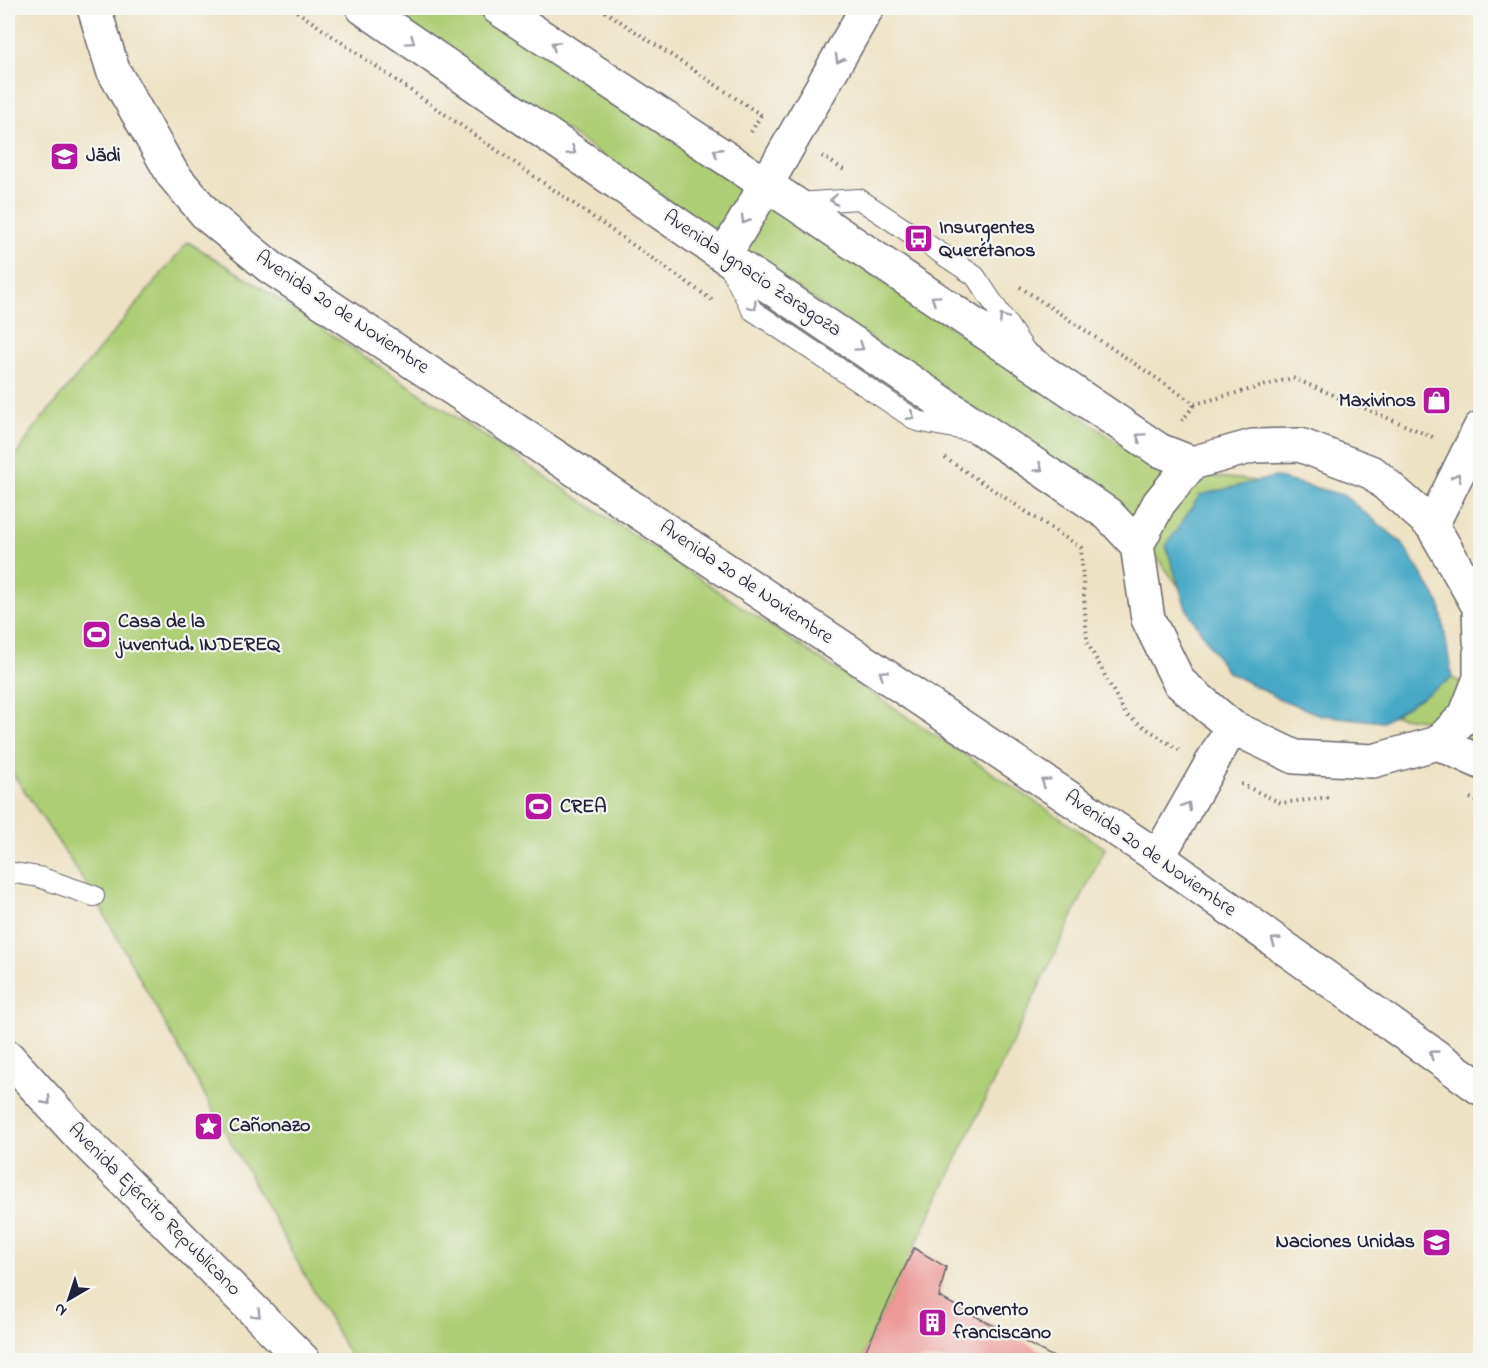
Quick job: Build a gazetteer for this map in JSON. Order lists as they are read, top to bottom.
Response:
{
  "streets": {
    "main road": ["Avenida Ignacio Zaragoza", "Avenida 20 de Noviembre", "Avenida Ejército Republicano"]
  },
  "one_way": ["Avenida 20 de Noviembre", "Avenida Ejército Republicano"],
  "places": {
    "school or university": ["Jädi", "Naciones Unidas"],
    "bus stop": ["Insurgentes Querétanos"],
    "shop": ["Maxivinos"],
    "sports": ["Casa de la juventud. INDEREQ", "CREA"],
    "place": ["Cañonazo"],
    "building": ["Convento franciscano"]
  },
  "north": "bottom left"
}
